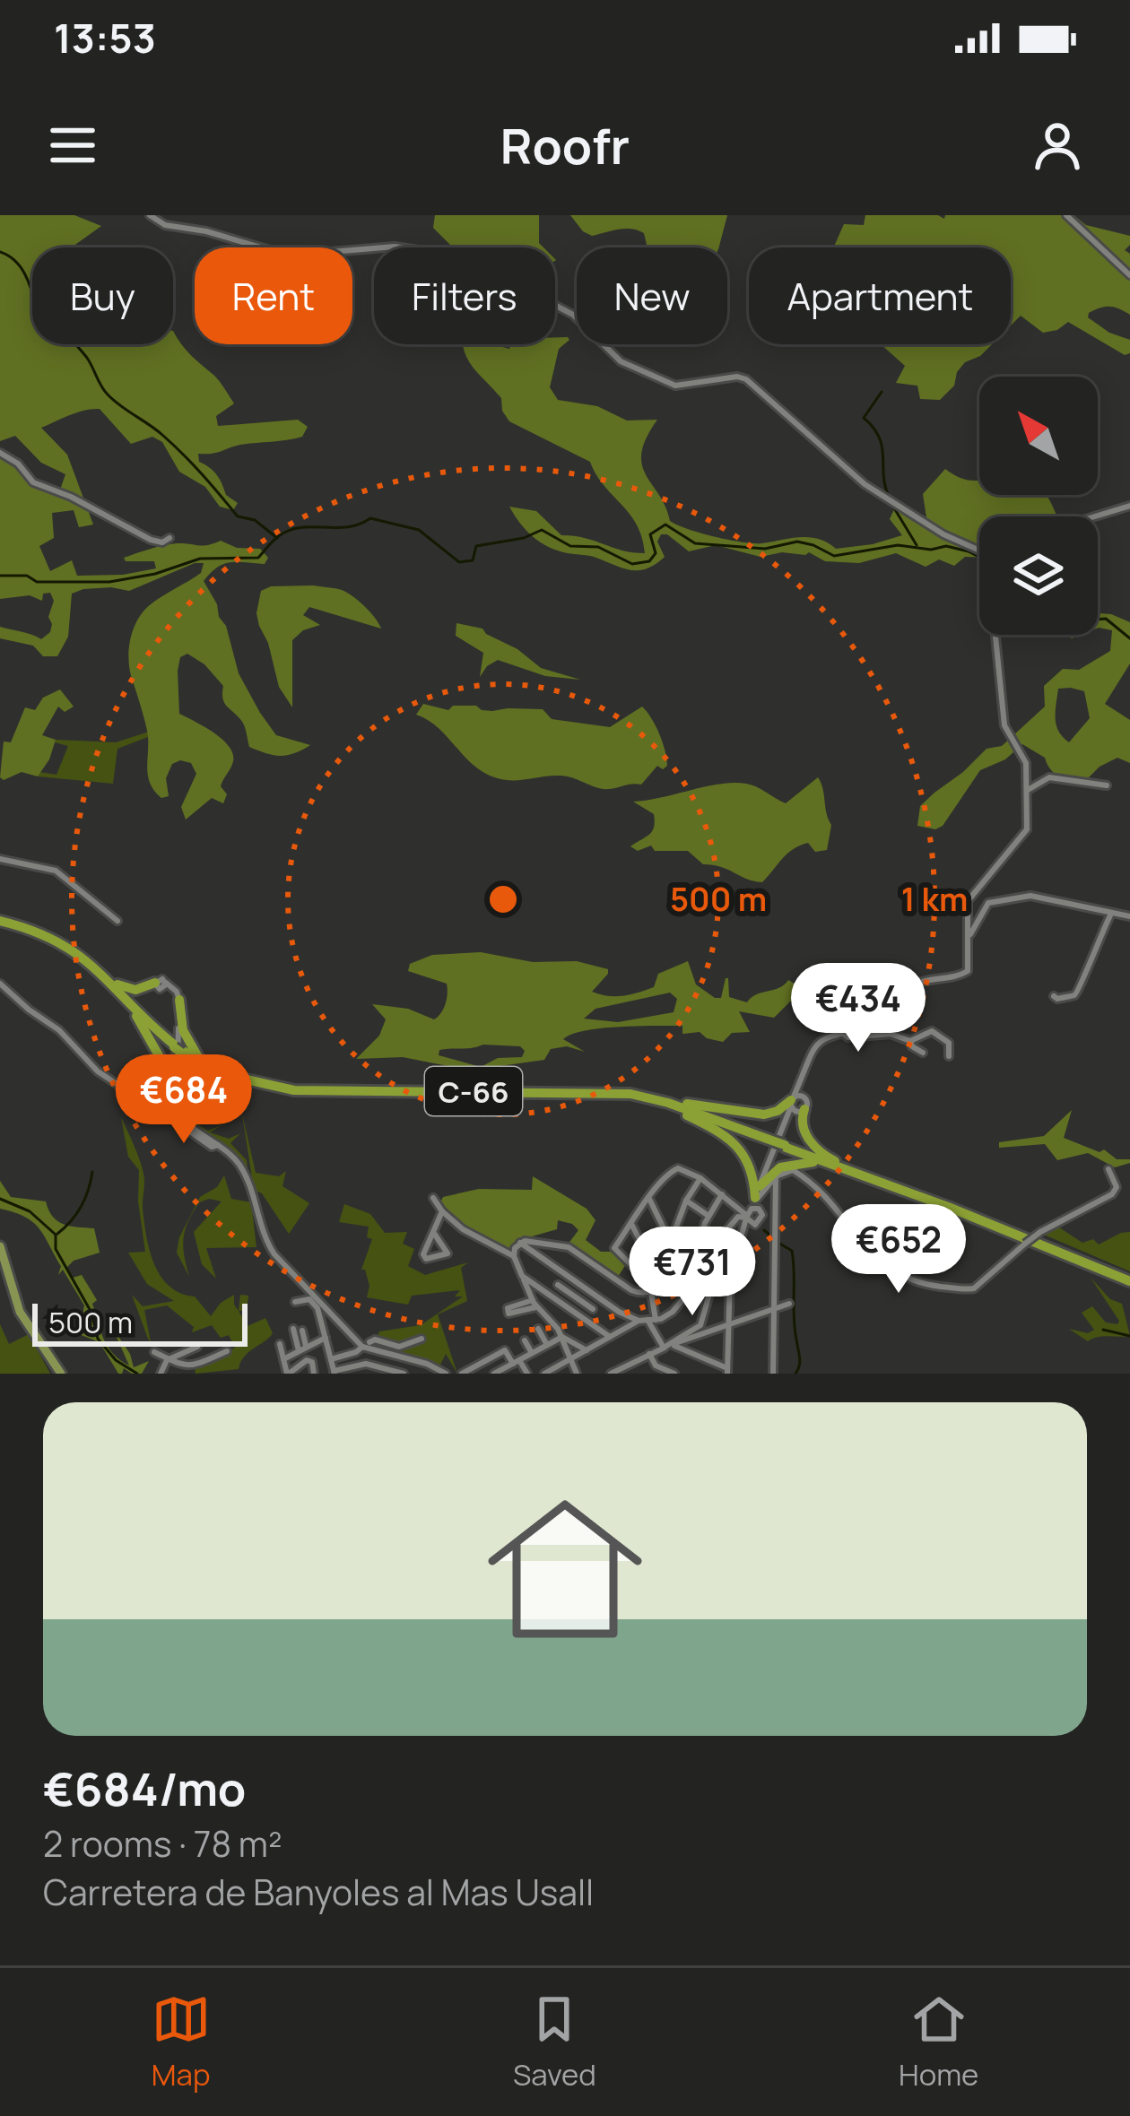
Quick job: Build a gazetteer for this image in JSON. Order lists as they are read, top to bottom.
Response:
{
  "streets": {
    "highway": ["C-66"]
  },
  "scale_bar": "500 m",
  "north": "top left",
  "page": {
    "status": "13:53",
    "header": "Roofr",
    "chip": [
      "Buy",
      "Rent",
      "Filters",
      "New",
      "Apartment"
    ],
    "price": [
      "€434",
      "€684",
      "€652",
      "€731"
    ],
    "scale": "500 m",
    "list": [
      {
        "name": "€684/mo",
        "note": "2 rooms · 78 m² · Carretera de Banyoles al Mas Usall"
      }
    ],
    "tabs": ["Map", "Saved", "Home"]
  },
  "rings": ["500 m", "1 km"]
}
